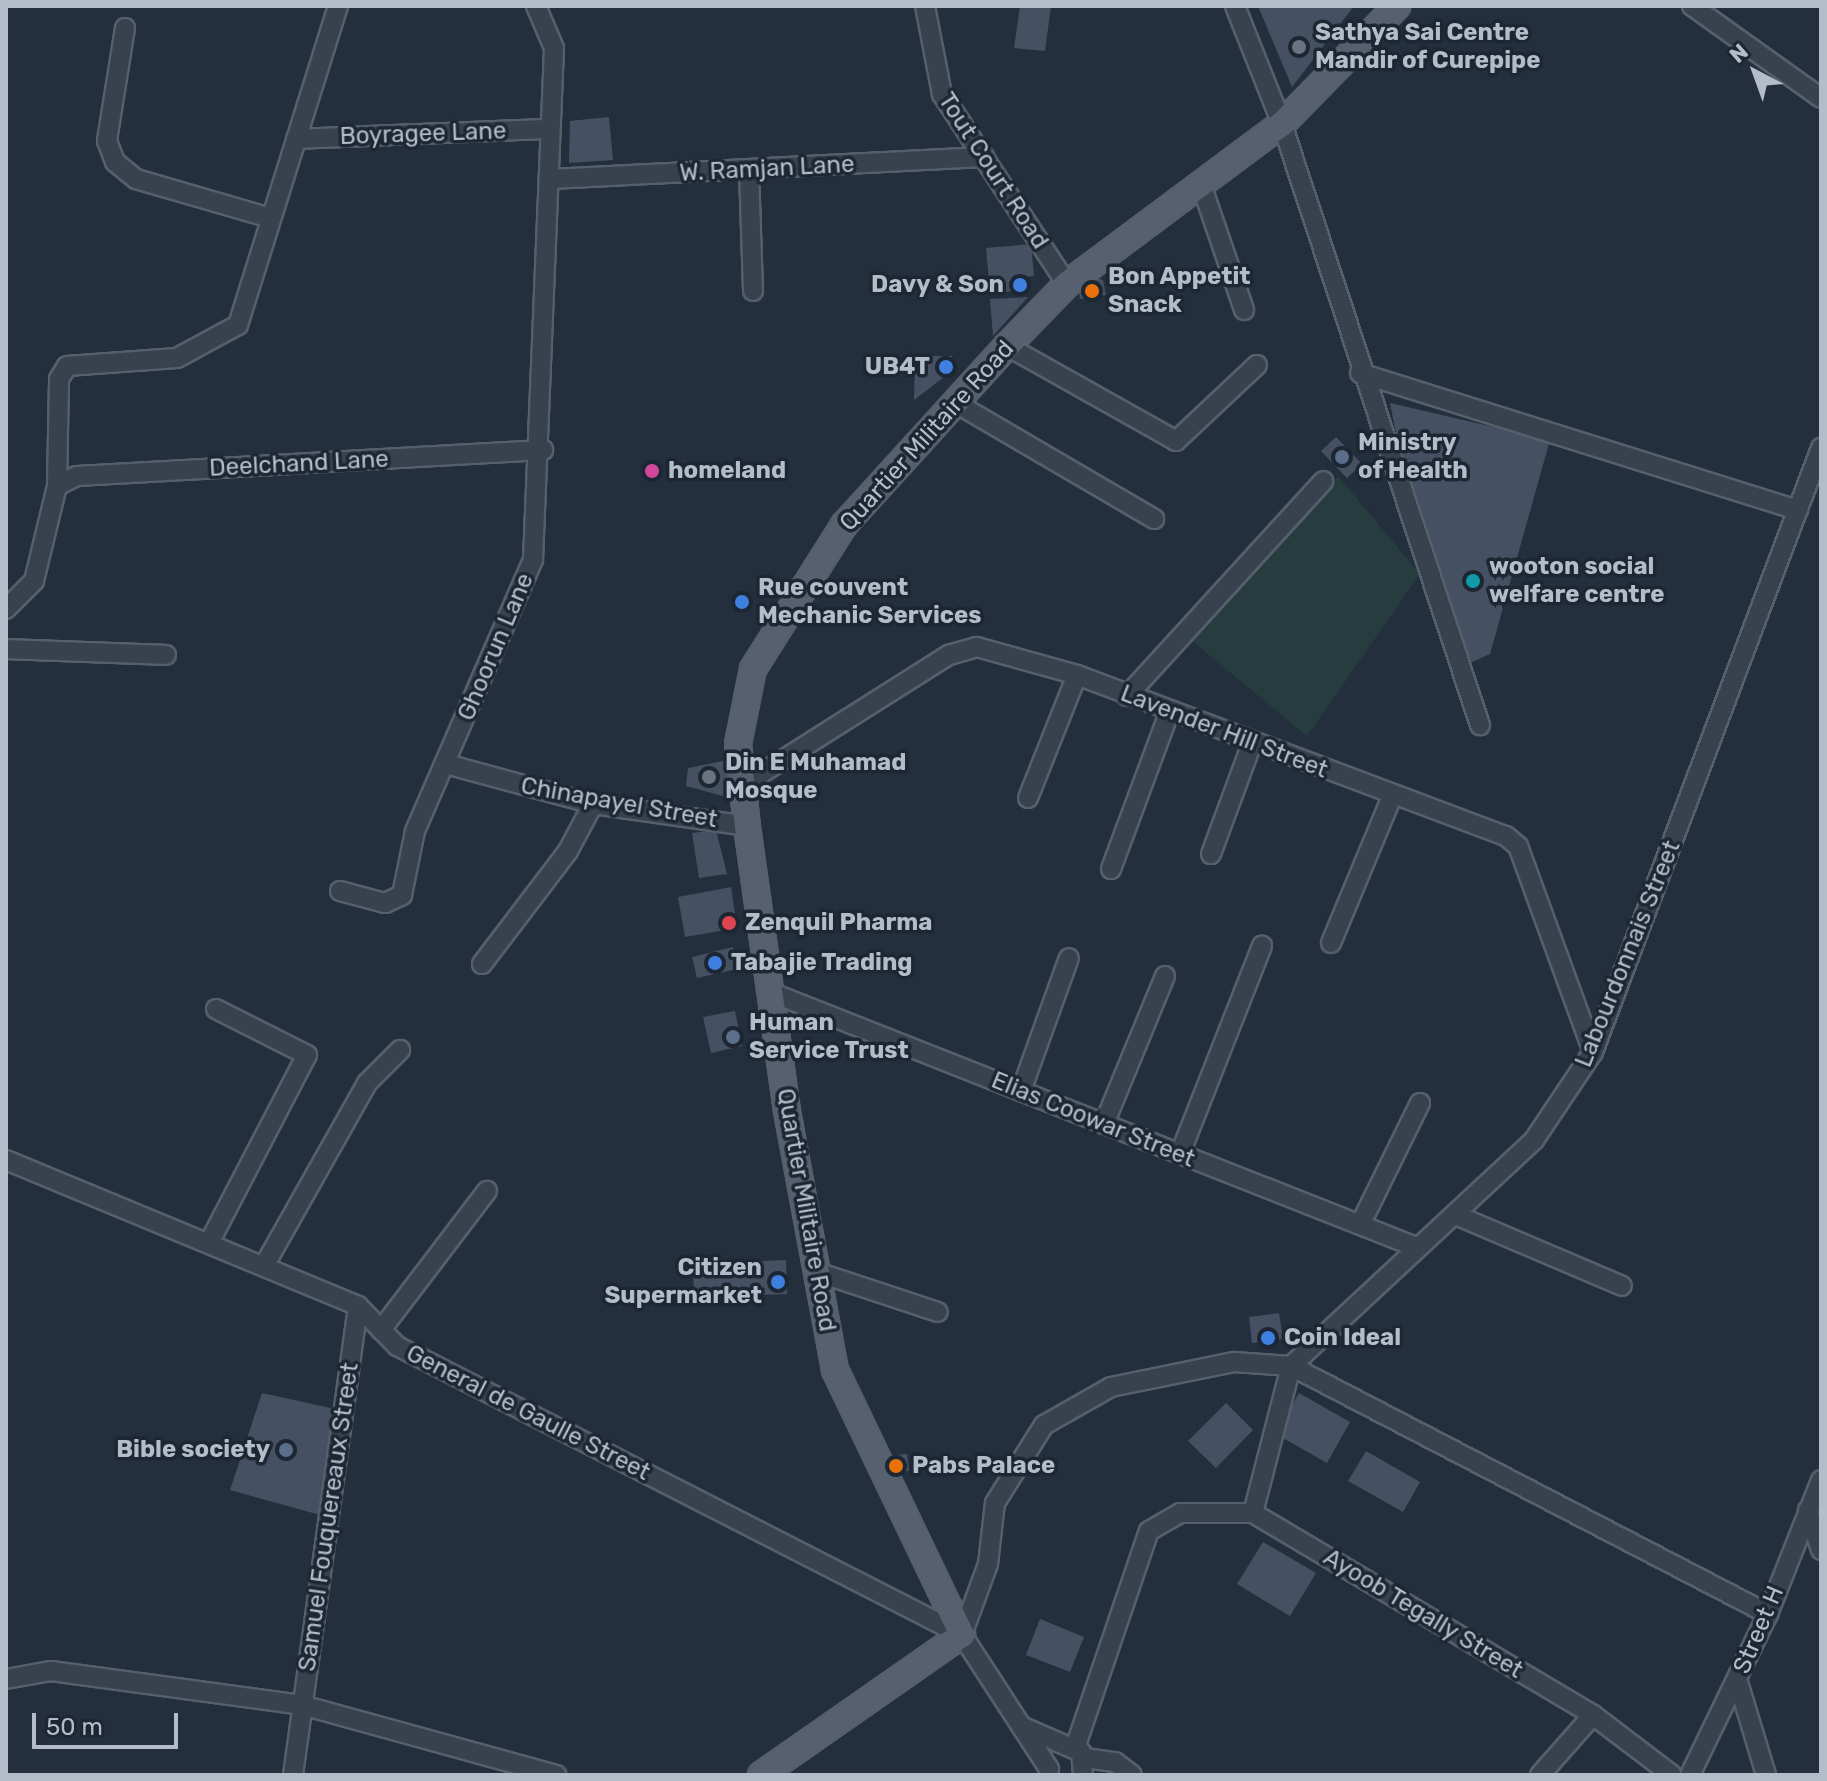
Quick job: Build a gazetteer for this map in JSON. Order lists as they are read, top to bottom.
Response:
{
  "streets": {
    "main road": ["Quartier Militaire Road"],
    "street": [
      "Boyragee Lane",
      "W. Ramjan Lane",
      "Tout Court Road",
      "Deelchand Lane",
      "Ghoorun Lane",
      "Lavender Hill Street",
      "Chinapayel Street",
      "Labourdonnais Street",
      "Elias Coowar Street",
      "General de Gaulle Street",
      "Samuel Fouquereaux Street",
      "Ayoob Tegally Street",
      "Street H"
    ]
  },
  "crossings": [
    ["Boyragee Lane", "Ghoorun Lane"],
    ["W. Ramjan Lane", "Tout Court Road"],
    ["W. Ramjan Lane", "Ghoorun Lane"],
    ["Tout Court Road", "Quartier Militaire Road"],
    ["Quartier Militaire Road", "Lavender Hill Street"],
    ["Quartier Militaire Road", "Chinapayel Street"],
    ["Quartier Militaire Road", "Elias Coowar Street"],
    ["Quartier Militaire Road", "General de Gaulle Street"],
    ["Deelchand Lane", "Ghoorun Lane"],
    ["Ghoorun Lane", "Chinapayel Street"],
    ["Lavender Hill Street", "Labourdonnais Street"],
    ["Labourdonnais Street", "Elias Coowar Street"],
    ["General de Gaulle Street", "Samuel Fouquereaux Street"]
  ],
  "places": [
    "Sathya Sai Centre Mandir of Curepipe",
    "Davy & Son",
    "Bon Appetit Snack",
    "UB4T",
    "Ministry of Health",
    "homeland",
    "wooton social welfare centre",
    "Rue couvent Mechanic Services",
    "Din E Muhamad Mosque",
    "Zenquil Pharma",
    "Tabajie Trading",
    "Human Service Trust",
    "Citizen Supermarket",
    "Coin Ideal",
    "Bible society",
    "Pabs Palace"
  ],
  "scale_bar": "50 m",
  "north": "top left"
}
